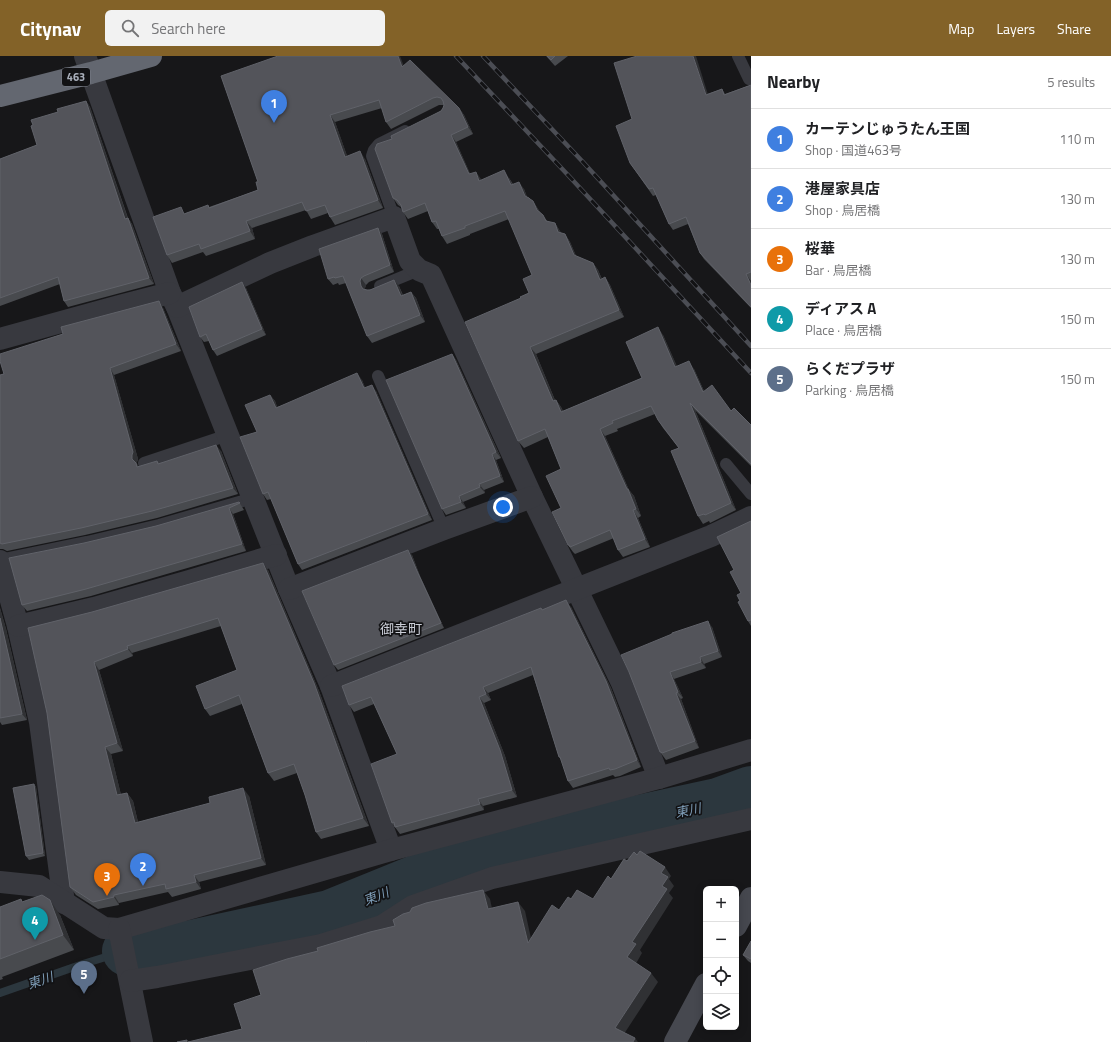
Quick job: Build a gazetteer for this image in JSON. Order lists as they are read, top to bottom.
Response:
{
  "streets": {
    "highway": ["463"]
  },
  "districts": ["御幸町"],
  "water": ["東川"],
  "page": {
    "header": "Citynav",
    "search": "Search here",
    "nav": ["Map", "Layers", "Share"],
    "heading": ["Nearby", "5 results"],
    "pins": [
      "1",
      "2",
      "3",
      "4",
      "5"
    ],
    "list": [
      {
        "mark": "1",
        "name": "カーテンじゅうたん王国",
        "note": "Shop · 国道463号",
        "value": "110 m"
      },
      {
        "mark": "2",
        "name": "港屋家具店",
        "note": "Shop · 鳥居橋",
        "value": "130 m"
      },
      {
        "mark": "3",
        "name": "桜華",
        "note": "Bar · 鳥居橋",
        "value": "130 m"
      },
      {
        "mark": "4",
        "name": "ディアス A",
        "note": "Place · 鳥居橋",
        "value": "150 m"
      },
      {
        "mark": "5",
        "name": "らくだプラザ",
        "note": "Parking · 鳥居橋",
        "value": "150 m"
      }
    ],
    "map_buttons": ["+", "−"]
  }
}
